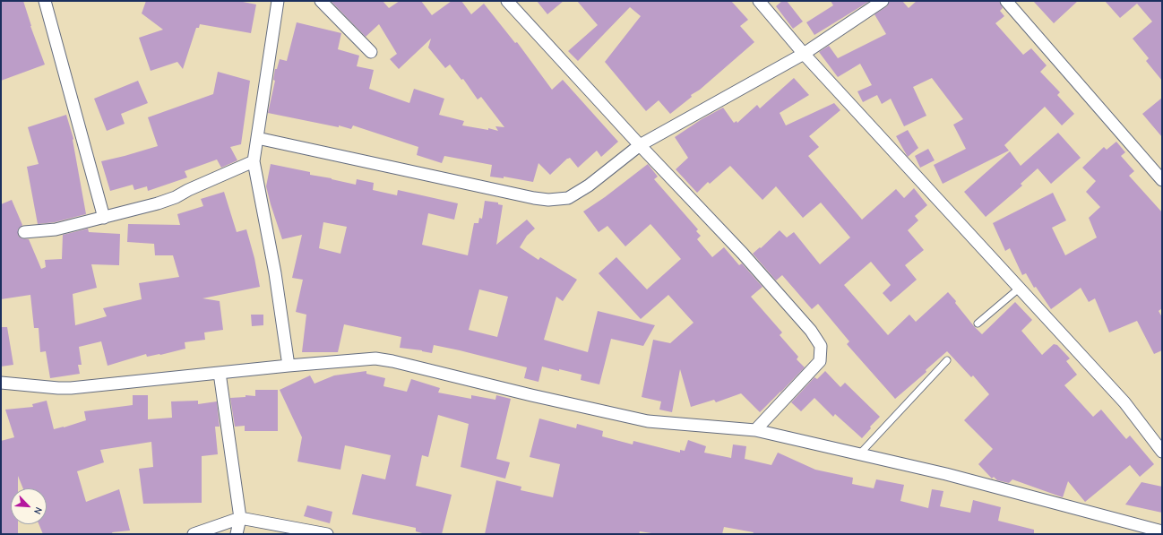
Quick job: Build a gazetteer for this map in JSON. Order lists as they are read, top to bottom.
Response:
{
  "north": "bottom right"
}
